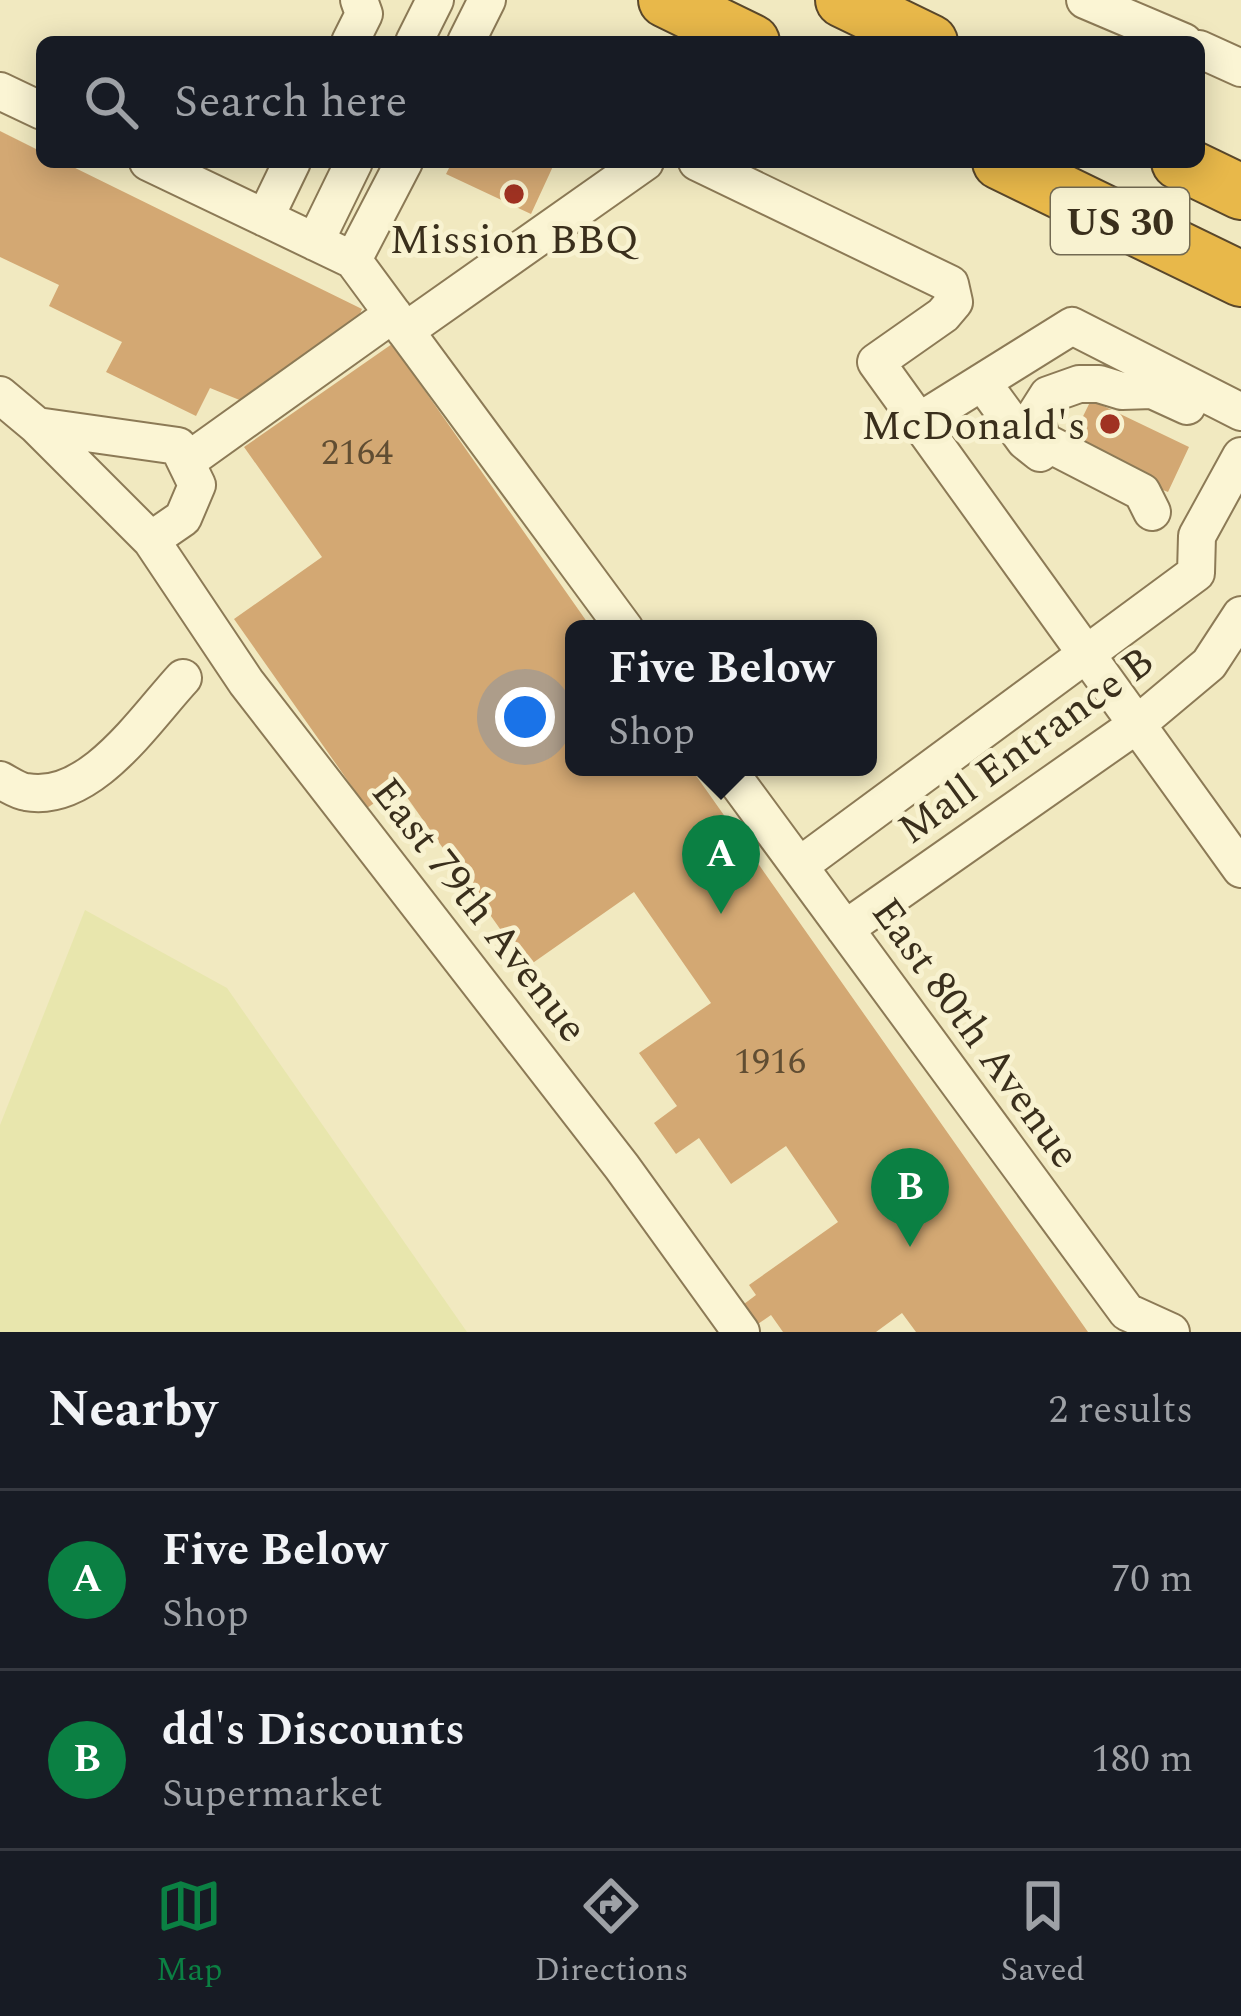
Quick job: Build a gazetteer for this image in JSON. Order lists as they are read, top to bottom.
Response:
{
  "streets": {
    "highway": ["US 30"],
    "lane": ["Mall Entrance B", "East 79th Avenue", "East 80th Avenue"]
  },
  "crossings": [
    ["Mall Entrance B", "East 80th Avenue"]
  ],
  "places": ["Mission BBQ", "McDonald's"],
  "house_numbers": ["2164", "1916"],
  "page": {
    "search": "Search here",
    "popup": ["Five Below", "Shop"],
    "pins": ["A", "B"],
    "heading": ["Nearby", "2 results"],
    "list": [
      {
        "mark": "A",
        "name": "Five Below",
        "note": "Shop",
        "value": "70 m"
      },
      {
        "mark": "B",
        "name": "dd's Discounts",
        "note": "Supermarket",
        "value": "180 m"
      }
    ],
    "nav": ["Map", "Directions", "Saved"]
  }
}
